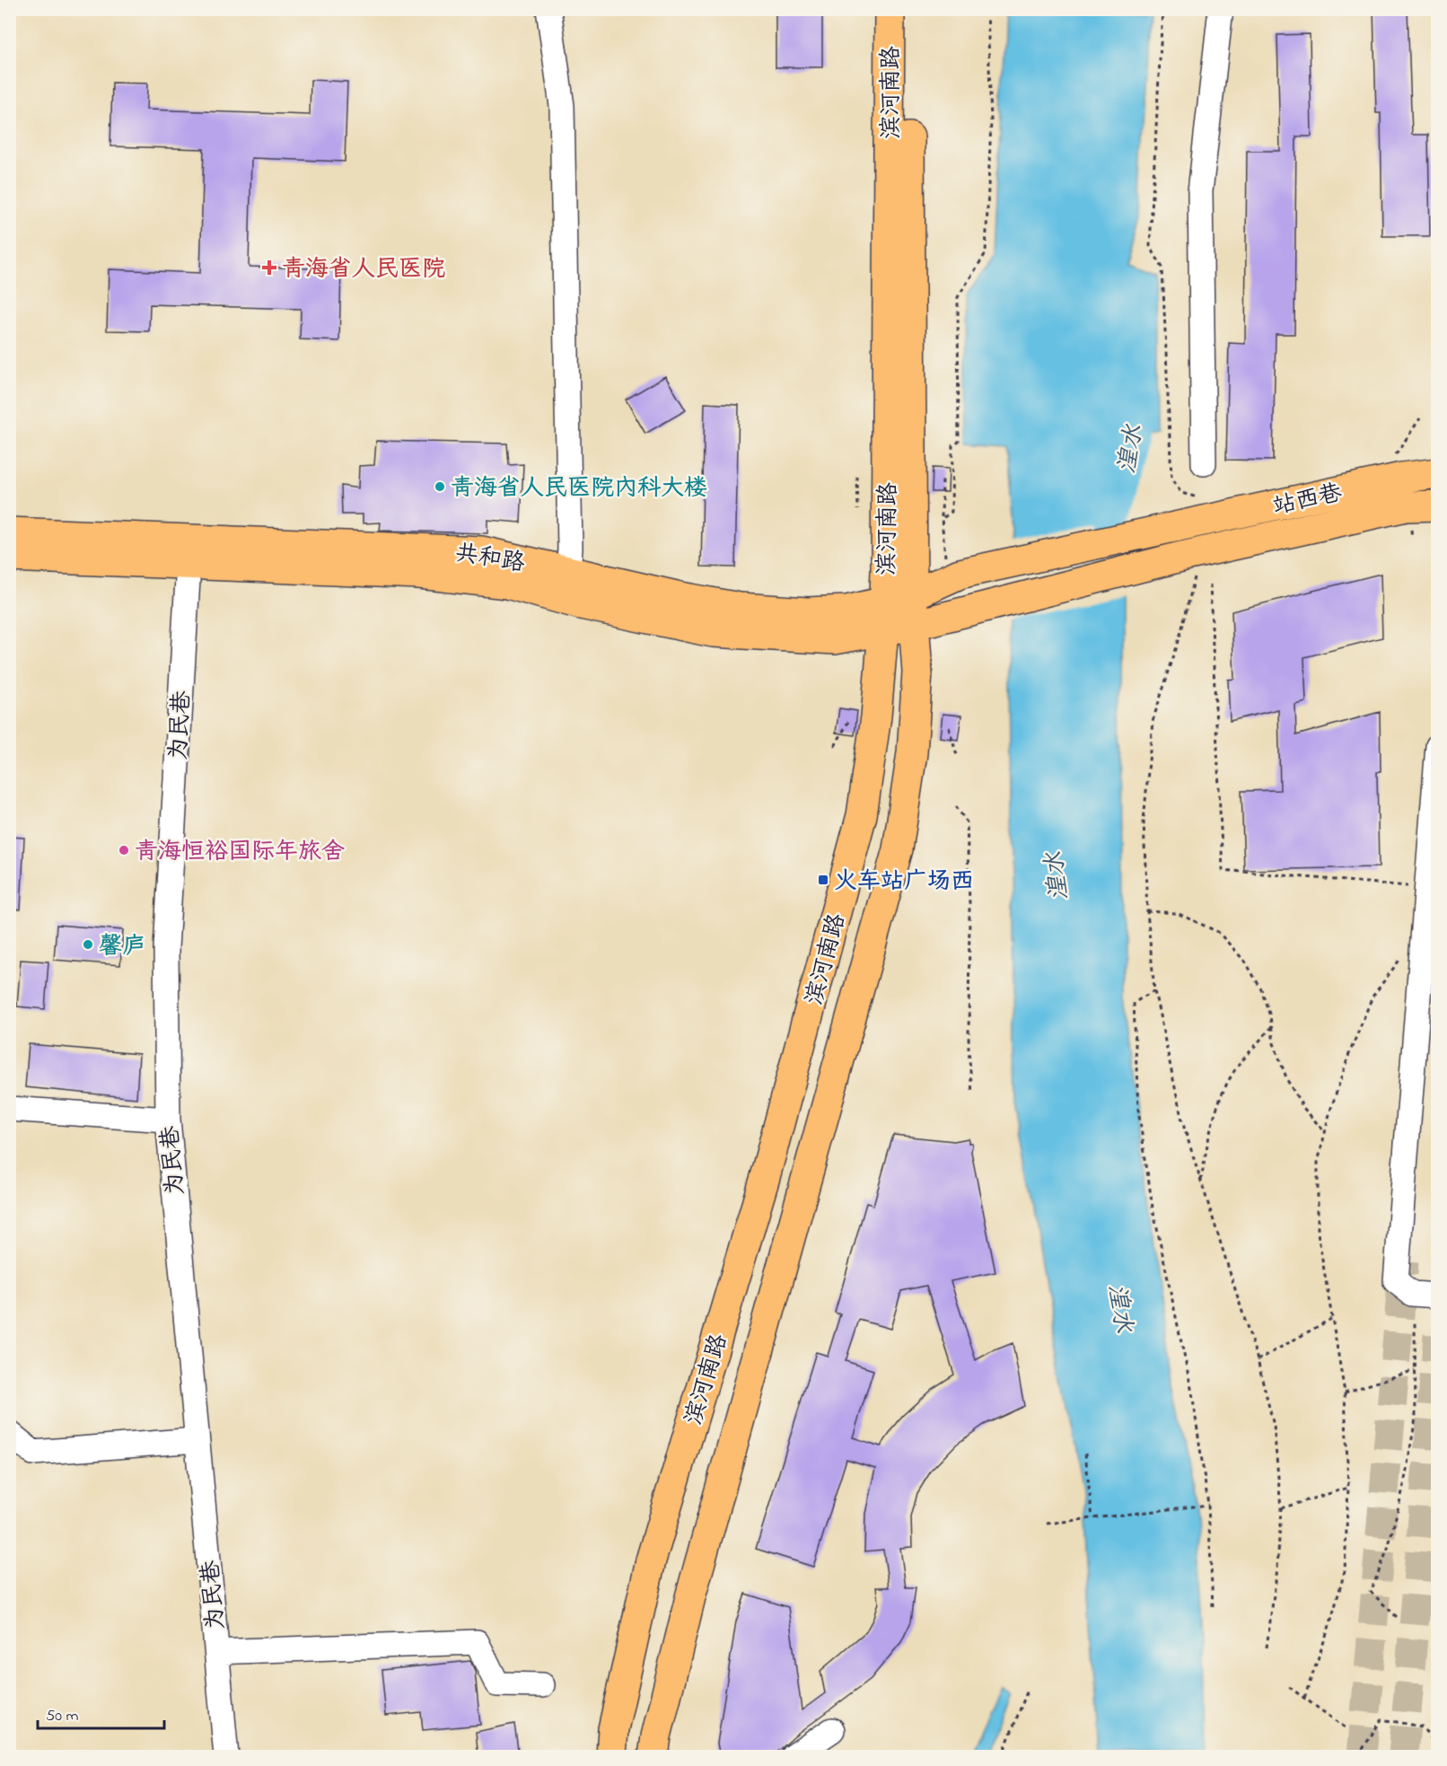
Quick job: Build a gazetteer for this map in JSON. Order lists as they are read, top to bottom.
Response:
{
  "streets": {
    "main road": ["滨河南路", "站西巷", "共和路"],
    "street": ["为民巷"]
  },
  "crossings": [
    ["滨河南路", "共和路"],
    ["站西巷", "共和路"],
    ["共和路", "为民巷"]
  ],
  "water": ["湟水"],
  "places": {
    "health": ["青海省人民医院"],
    "other": ["青海省人民医院内科大楼", "青海恒裕国际年旅舍", "馨庐"],
    "transit": ["火车站广场西"]
  },
  "scale_bar": "50 m"
}
